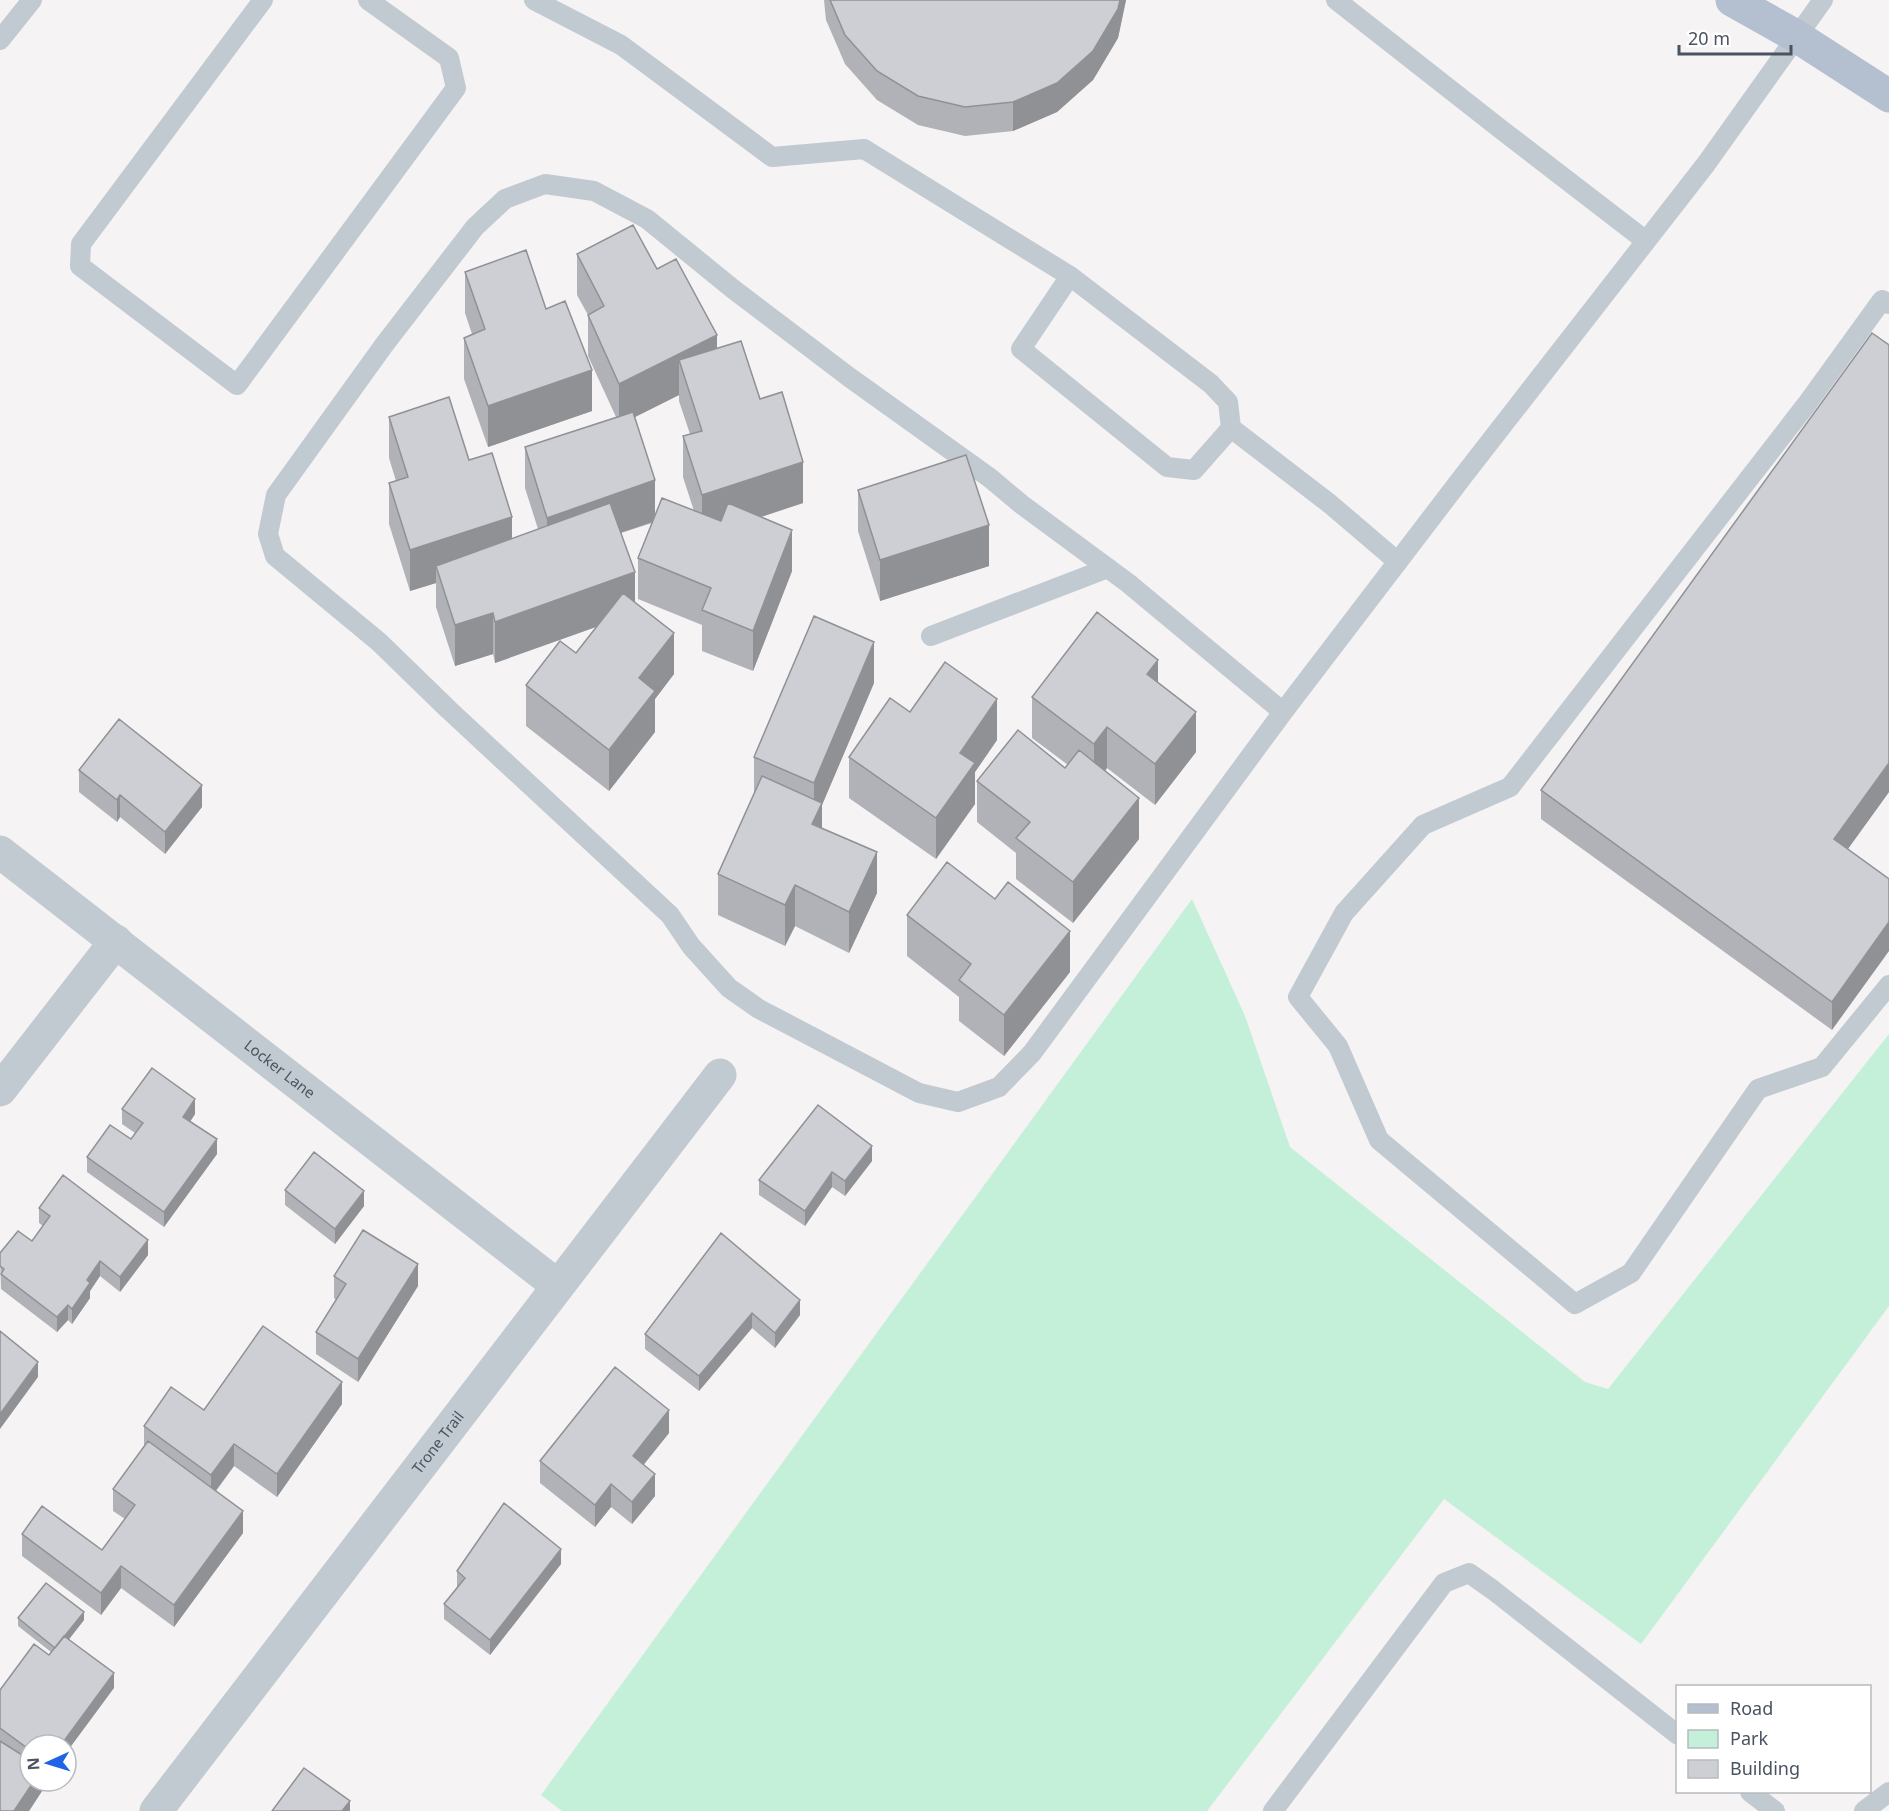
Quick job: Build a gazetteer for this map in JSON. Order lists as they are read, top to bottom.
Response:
{
  "streets": {
    "street": ["Locker Lane", "Trone Trail"]
  },
  "crossings": [
    ["Locker Lane", "Trone Trail"]
  ],
  "legend": ["Road", "Park", "Building"],
  "scale_bar": "20 m",
  "north": "left"
}
